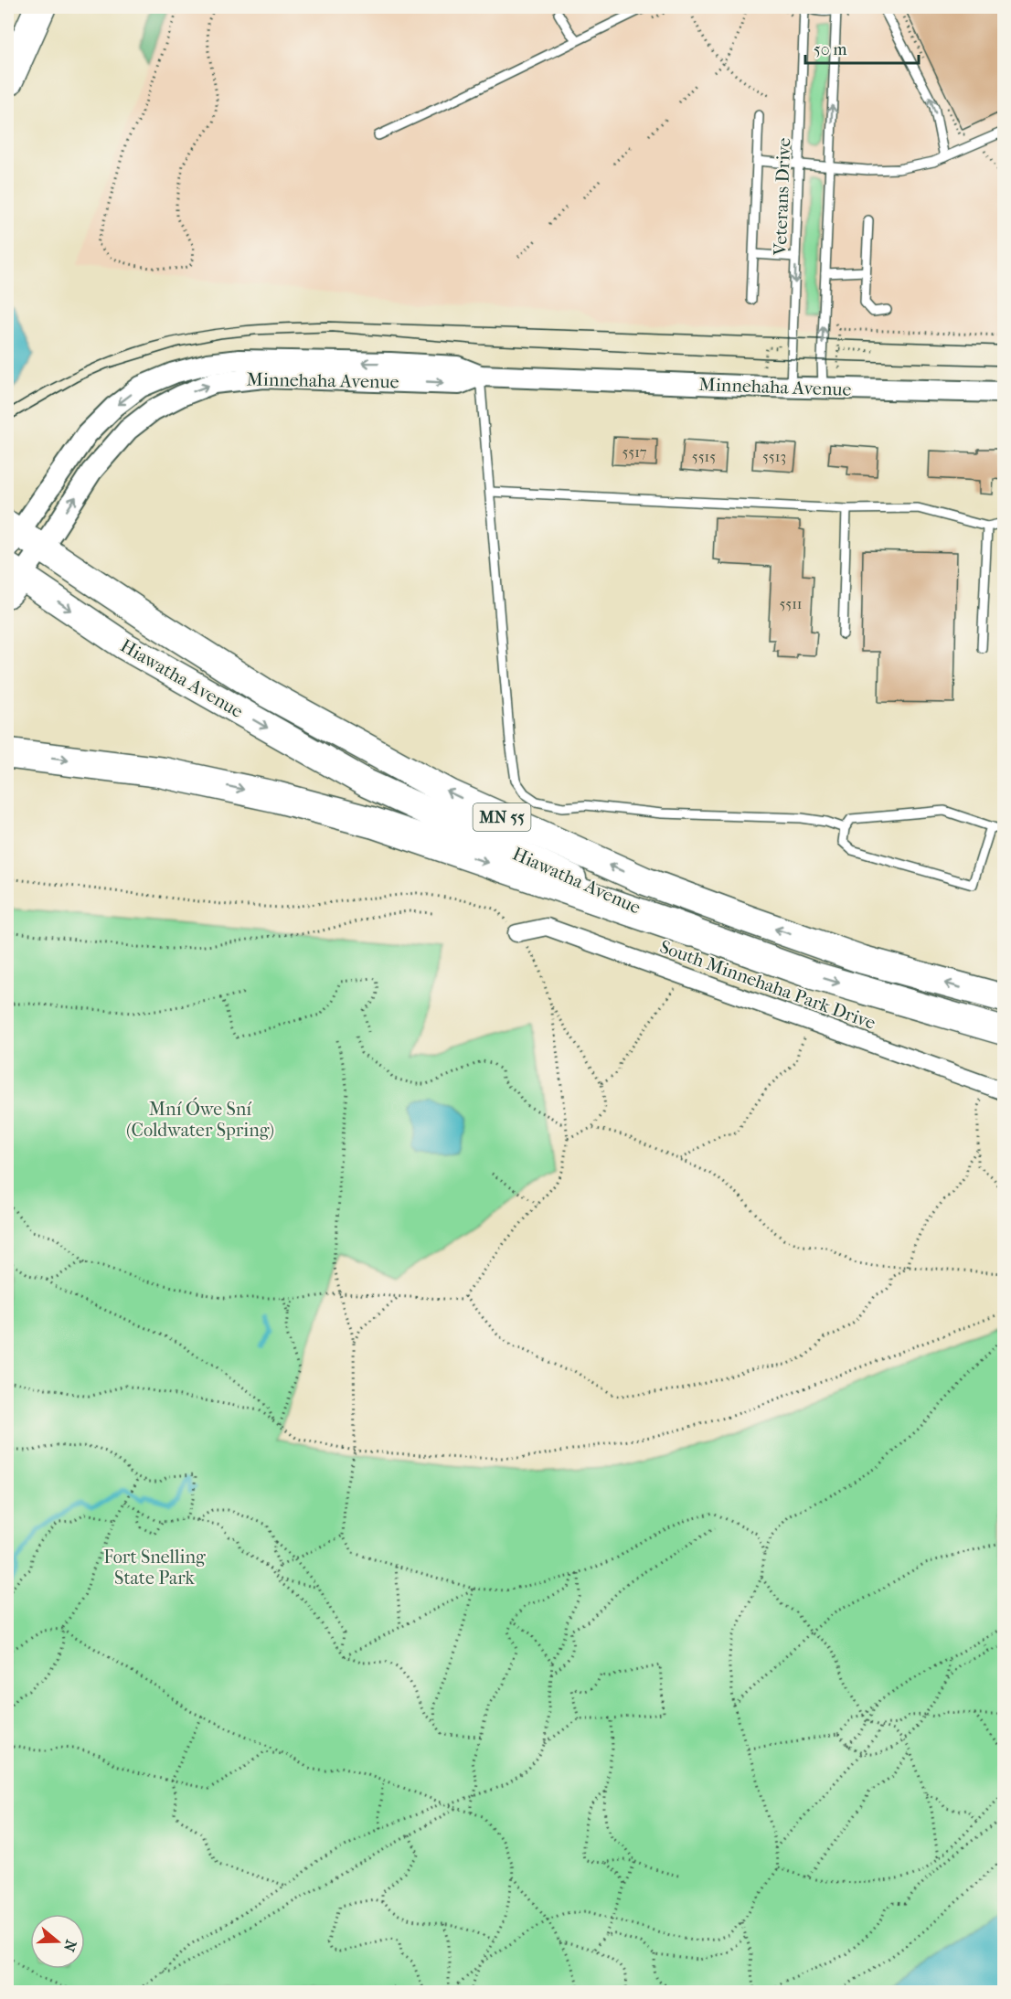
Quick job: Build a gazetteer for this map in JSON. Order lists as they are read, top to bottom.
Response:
{
  "streets": {
    "highway": ["Hiawatha Avenue", "MN 55"],
    "street": ["Minnehaha Avenue", "South Minnehaha Park Drive"],
    "lane": ["Veterans Drive"]
  },
  "crossings": [
    ["Veterans Drive", "Minnehaha Avenue"],
    ["Minnehaha Avenue", "Hiawatha Avenue"],
    ["Hiawatha Avenue", "MN 55"]
  ],
  "parks": ["Mní Ówe Sní (Coldwater Spring)", "Fort Snelling State Park"],
  "house_numbers": [
    "5517",
    "5515",
    "5513",
    "5511"
  ],
  "scale_bar": "50 m",
  "north": "right"
}
